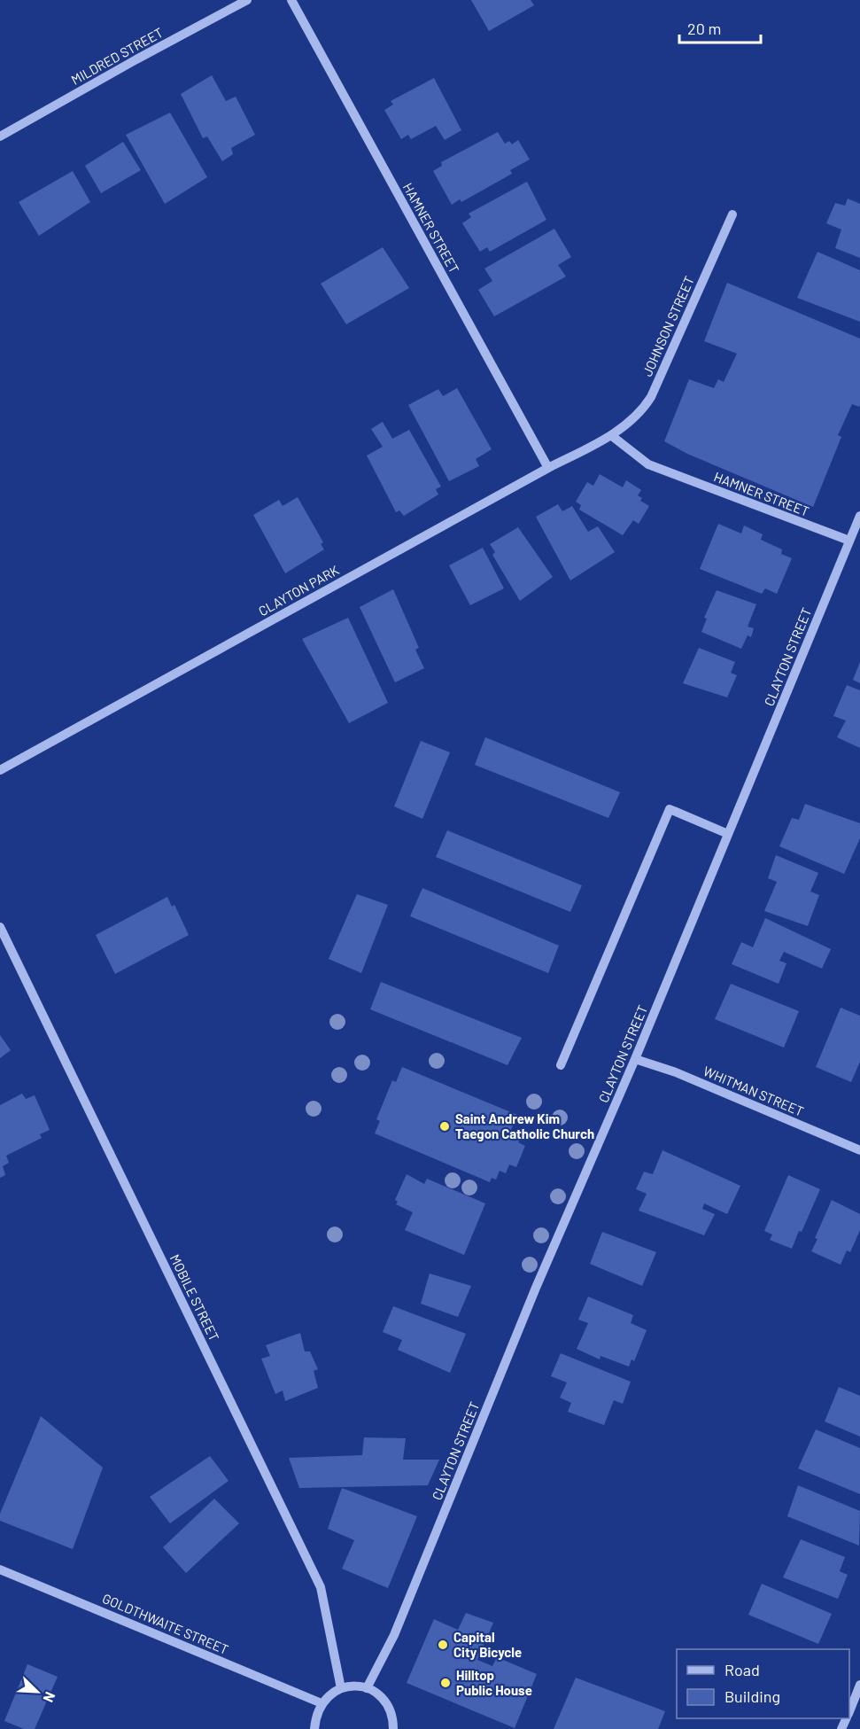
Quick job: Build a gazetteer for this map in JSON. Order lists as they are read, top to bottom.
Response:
{
  "streets": {
    "street": [
      "MILDRED STREET",
      "HAMNER STREET",
      "JOHNSON STREET",
      "CLAYTON PARK",
      "CLAYTON STREET",
      "WHITMAN STREET",
      "MOBILE STREET",
      "GOLDTHWAITE STREET"
    ]
  },
  "crossings": [
    ["HAMNER STREET", "JOHNSON STREET"],
    ["HAMNER STREET", "CLAYTON PARK"],
    ["HAMNER STREET", "CLAYTON STREET"],
    ["JOHNSON STREET", "CLAYTON PARK"],
    ["CLAYTON STREET", "WHITMAN STREET"]
  ],
  "places": ["Saint Andrew Kim Taegon Catholic Church", "Capital City Bicycle", "Hilltop Public House"],
  "legend": ["Road", "Building"],
  "scale_bar": "20 m",
  "north": "bottom right"
}
